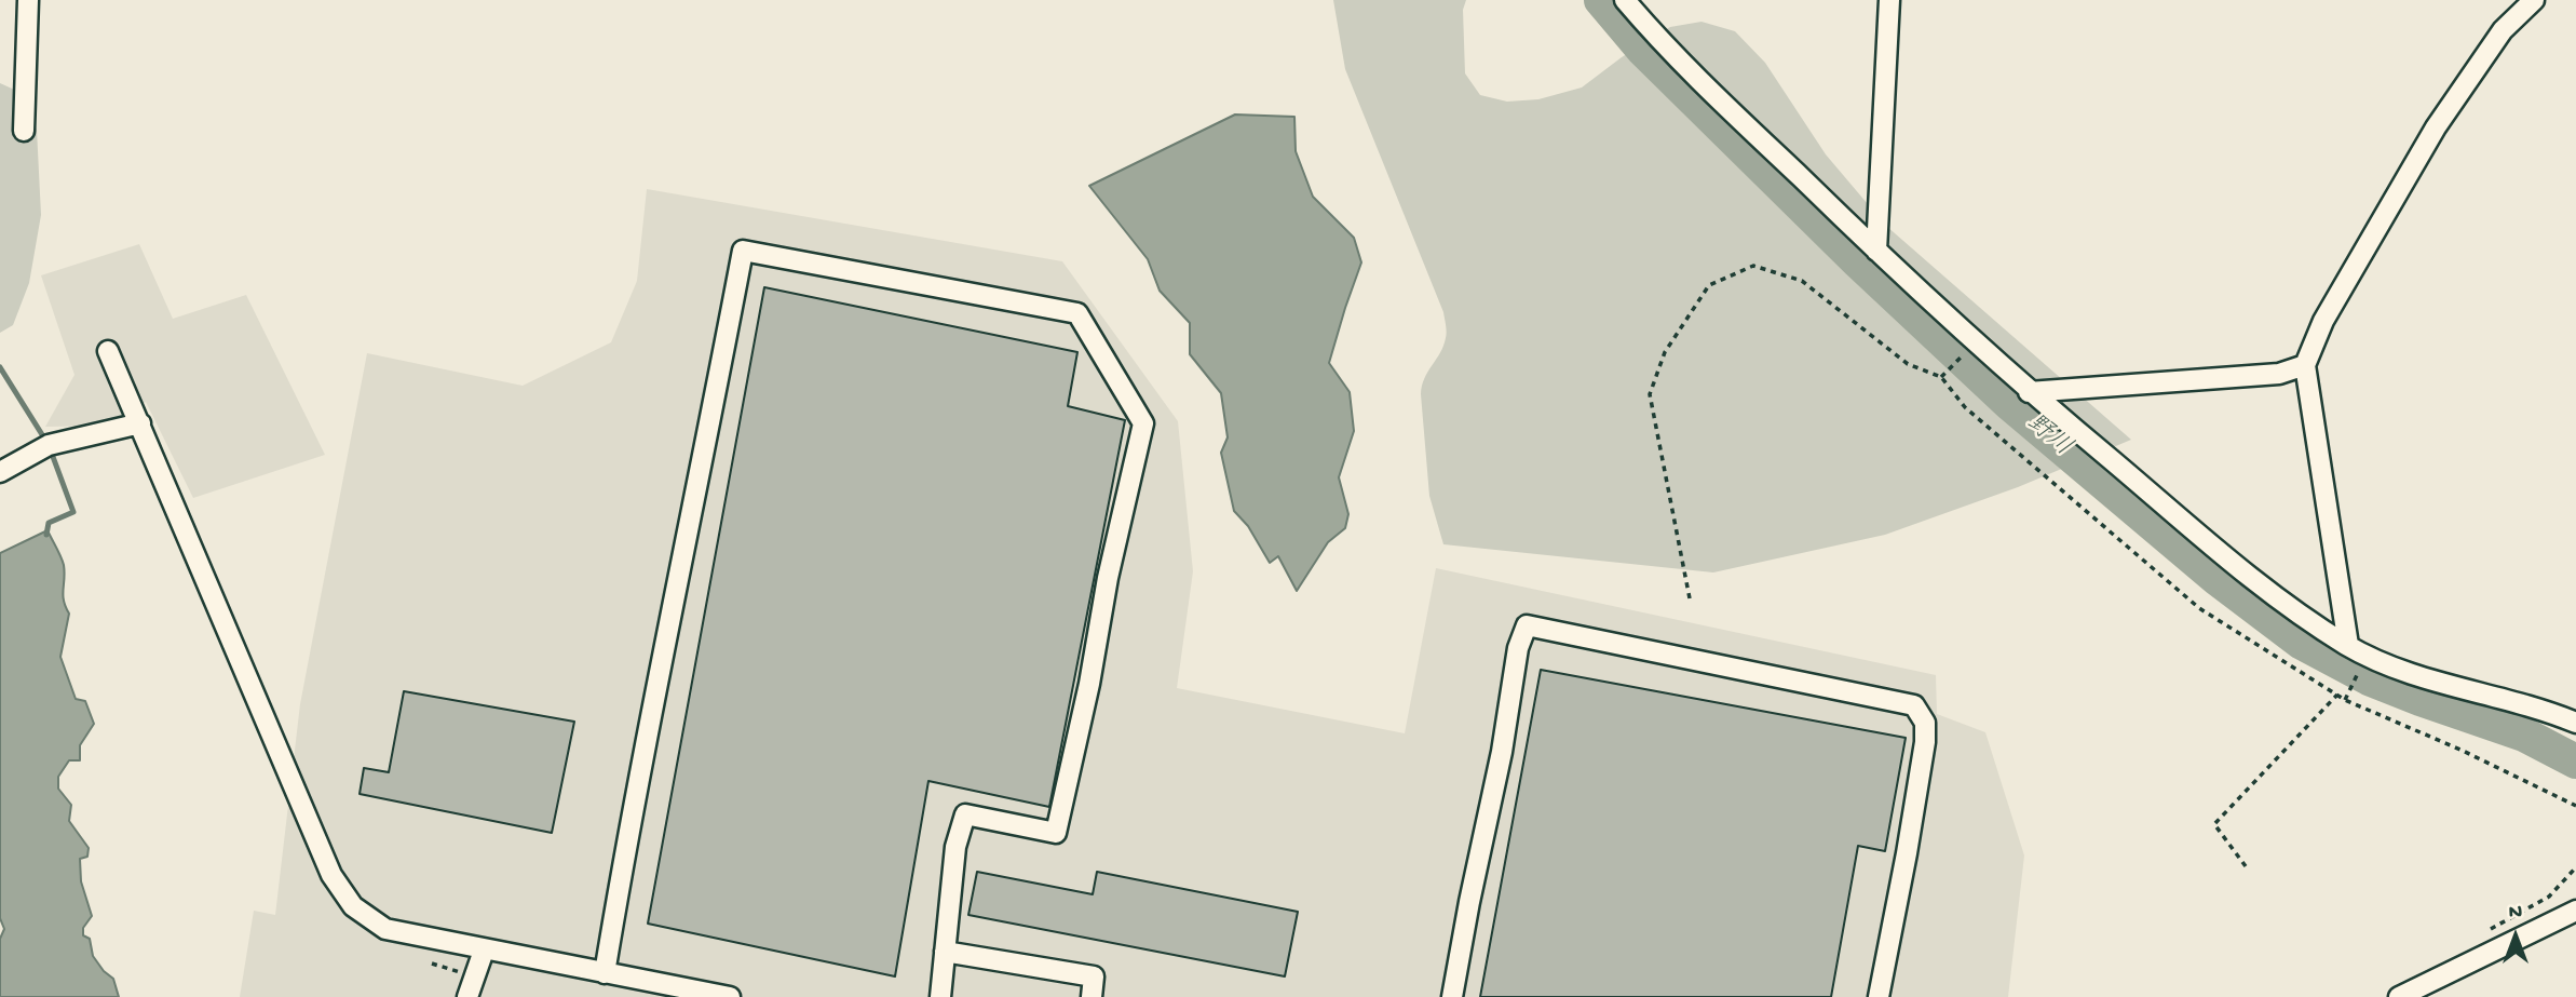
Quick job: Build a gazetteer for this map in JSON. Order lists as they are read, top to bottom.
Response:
{
  "water": ["野川"],
  "north": "top"
}
